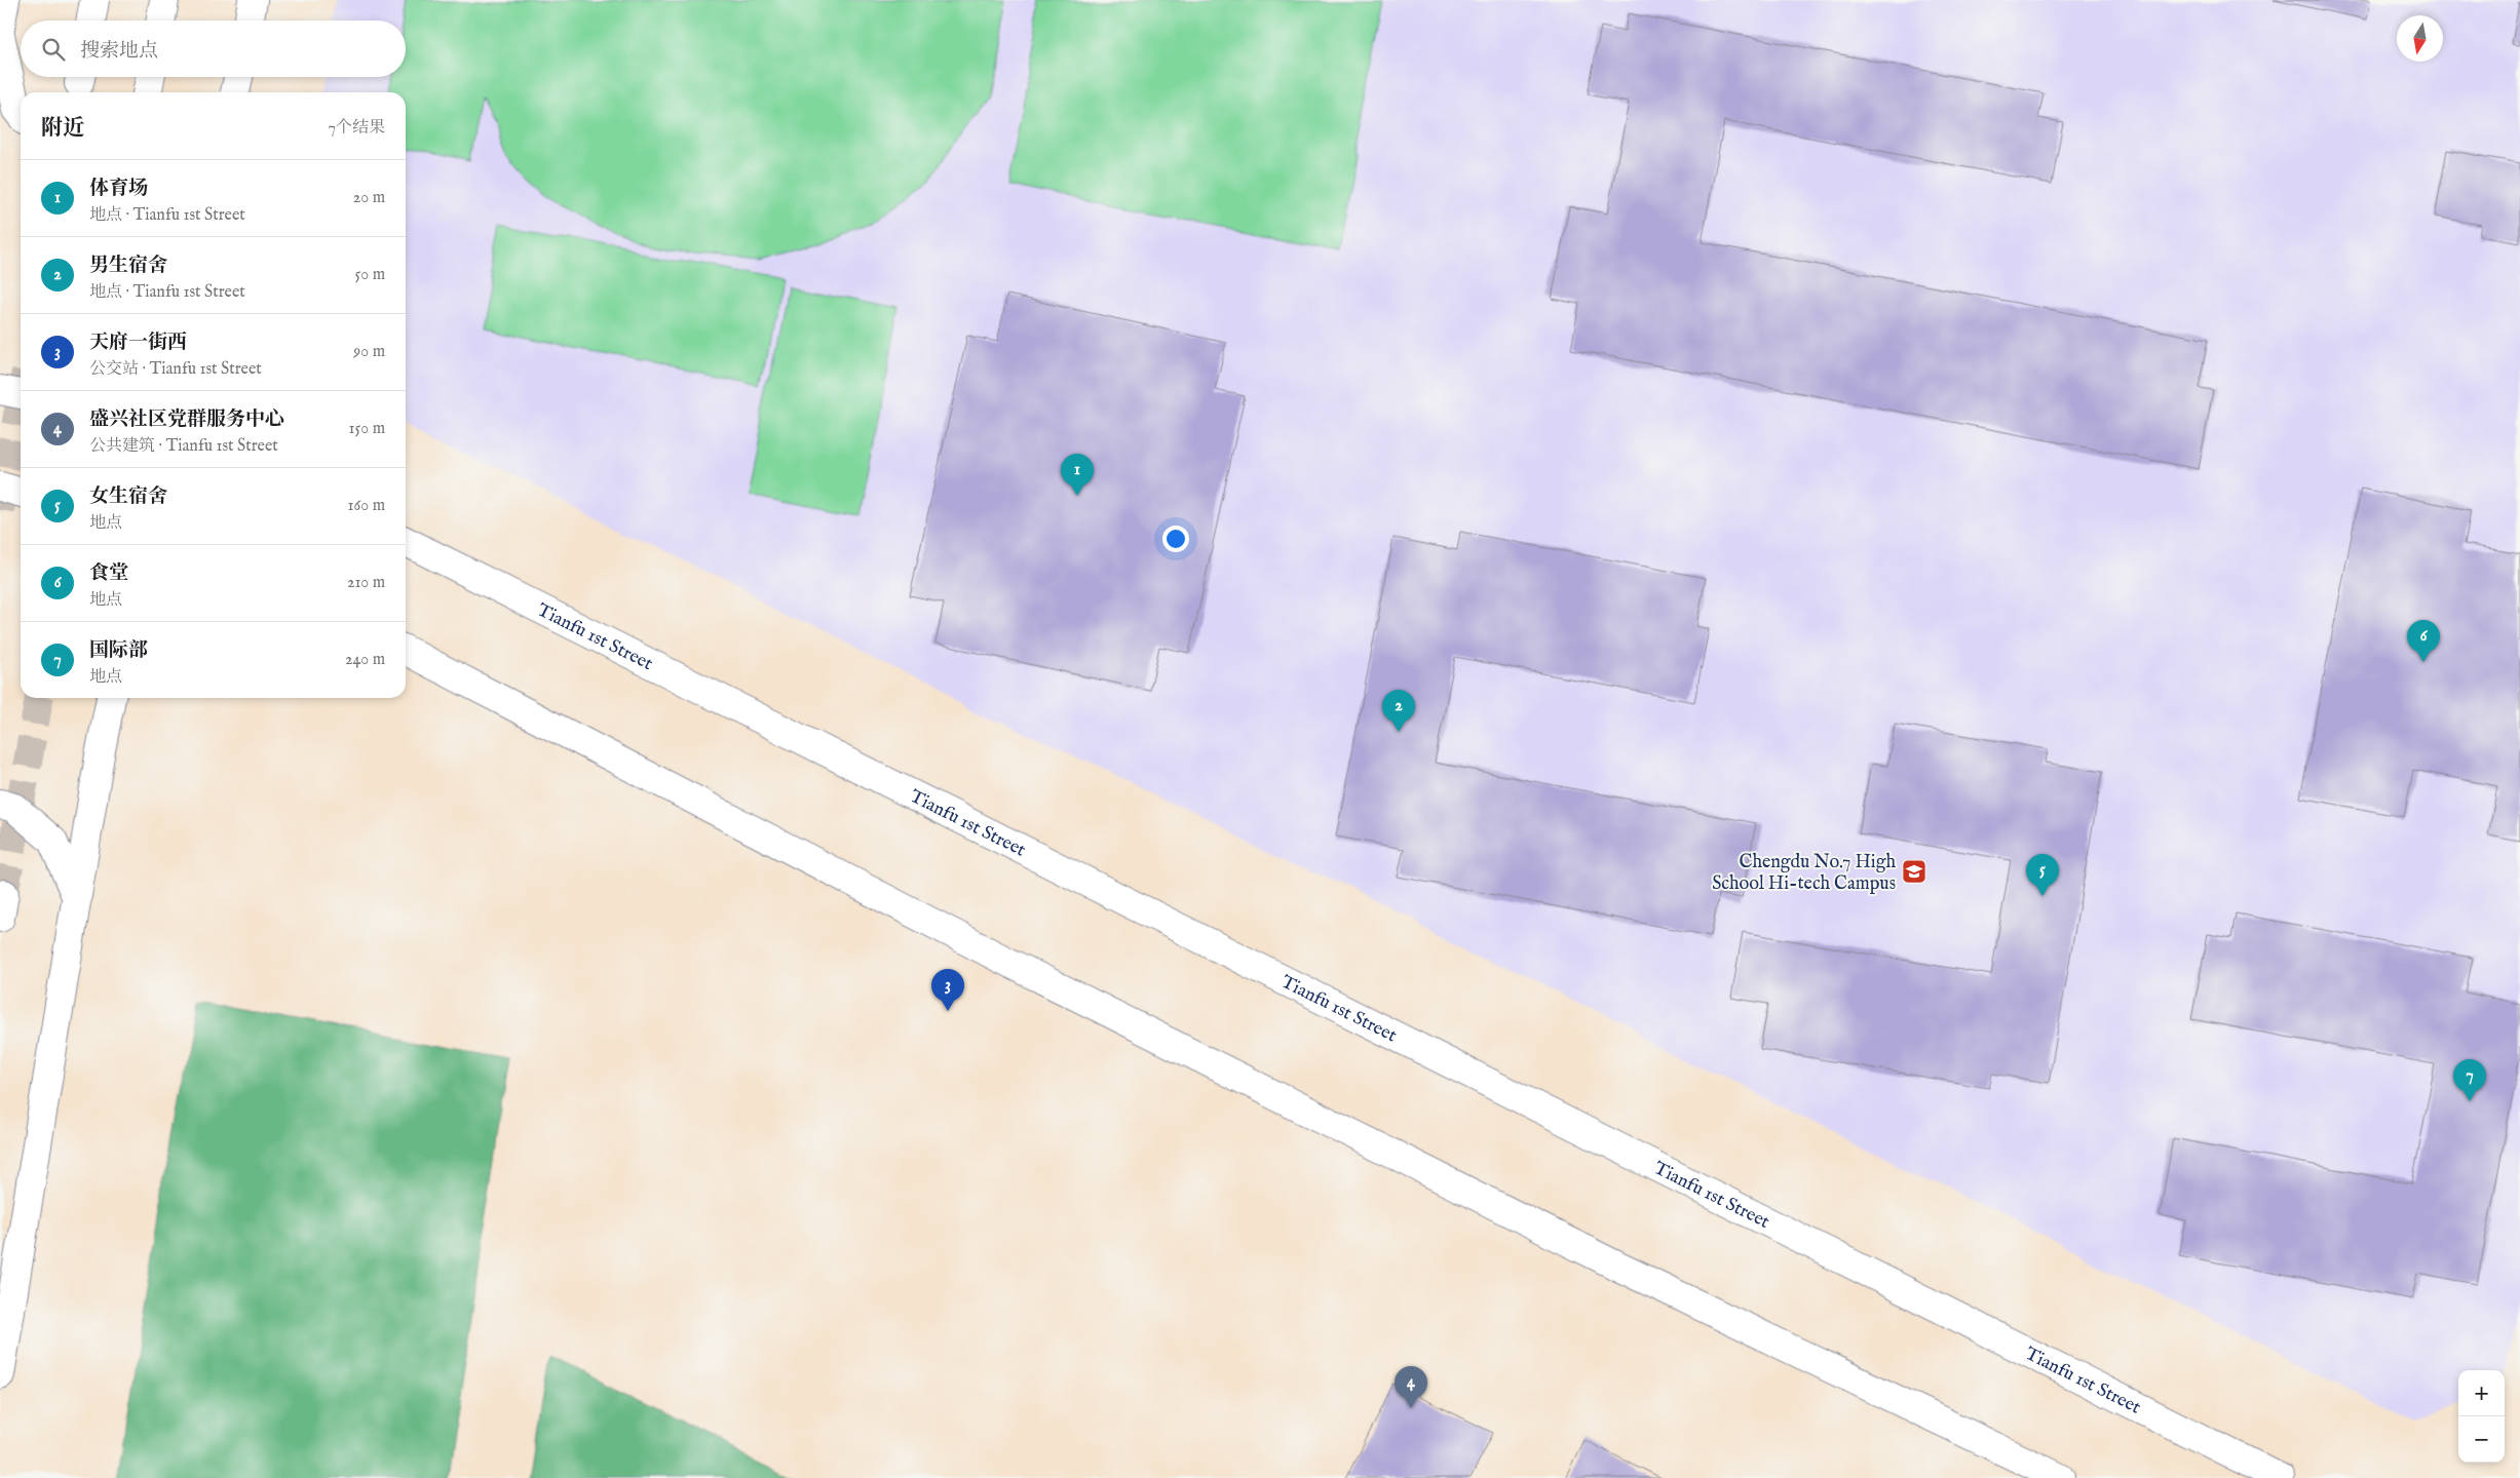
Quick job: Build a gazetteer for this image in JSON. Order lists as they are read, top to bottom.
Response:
{
  "streets": {
    "main road": ["Tianfu 1st Street"]
  },
  "places": {
    "school or university": ["Chengdu No.7 High School Hi-tech Campus"]
  },
  "north": "bottom",
  "page": {
    "search": "搜索地点",
    "heading": ["附近", "7个结果"],
    "list": [
      {
        "mark": "1",
        "name": "体育场",
        "note": "地点 · Tianfu 1st Street",
        "value": "20 m"
      },
      {
        "mark": "2",
        "name": "男生宿舍",
        "note": "地点 · Tianfu 1st Street",
        "value": "50 m"
      },
      {
        "mark": "3",
        "name": "天府一街西",
        "note": "公交站 · Tianfu 1st Street",
        "value": "90 m"
      },
      {
        "mark": "4",
        "name": "盛兴社区党群服务中心",
        "note": "公共建筑 · Tianfu 1st Street",
        "value": "150 m"
      },
      {
        "mark": "5",
        "name": "女生宿舍",
        "note": "地点",
        "value": "160 m"
      },
      {
        "mark": "6",
        "name": "食堂",
        "note": "地点",
        "value": "210 m"
      },
      {
        "mark": "7",
        "name": "国际部",
        "note": "地点",
        "value": "240 m"
      }
    ],
    "pins": [
      "1",
      "6",
      "2",
      "5",
      "3",
      "7",
      "4"
    ],
    "map_buttons": ["+", "−"]
  }
}
